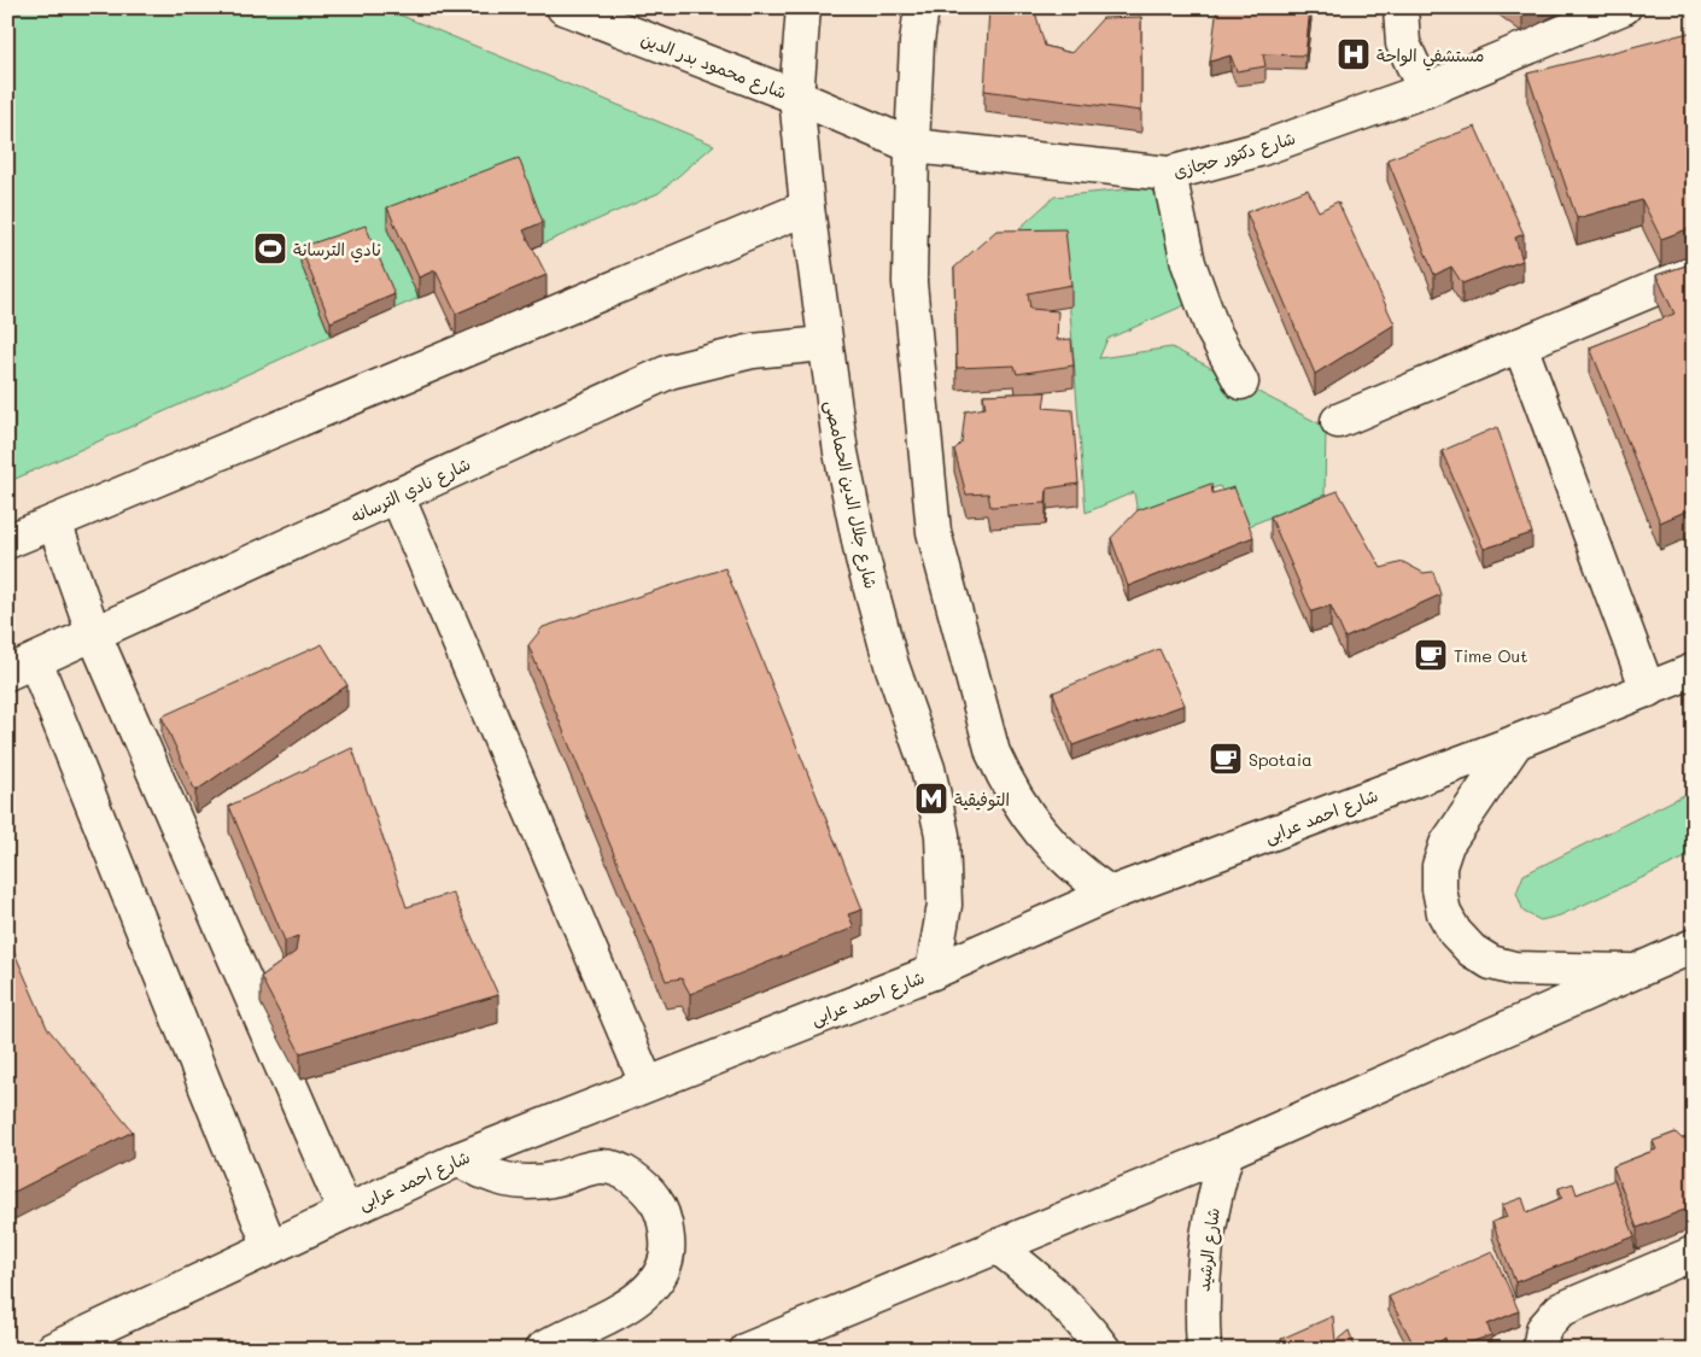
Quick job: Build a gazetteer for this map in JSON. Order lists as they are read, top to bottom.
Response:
{
  "streets": {
    "main road": [
      "شارع محمود بدر الدين",
      "شارع دكتور حجازى",
      "شارع نادي الترسانه",
      "شارع جلال الدين الحمامصى",
      "شارع احمد عرابى",
      "شارع الرشيد"
    ]
  },
  "crossings": [
    ["شارع محمود بدر الدين", "شارع دكتور حجازى"],
    ["شارع محمود بدر الدين", "شارع جلال الدين الحمامصى"],
    ["شارع دكتور حجازى", "شارع جلال الدين الحمامصى"],
    ["شارع نادي الترسانه", "شارع جلال الدين الحمامصى"],
    ["شارع جلال الدين الحمامصى", "شارع احمد عرابى"]
  ],
  "places": {
    "hospital": ["مستشفي الواحة"],
    "sports": ["نادي الترسانة"],
    "cafe": ["Time Out", "Spotaia"],
    "metro station": ["التوفيقية"]
  }
}
